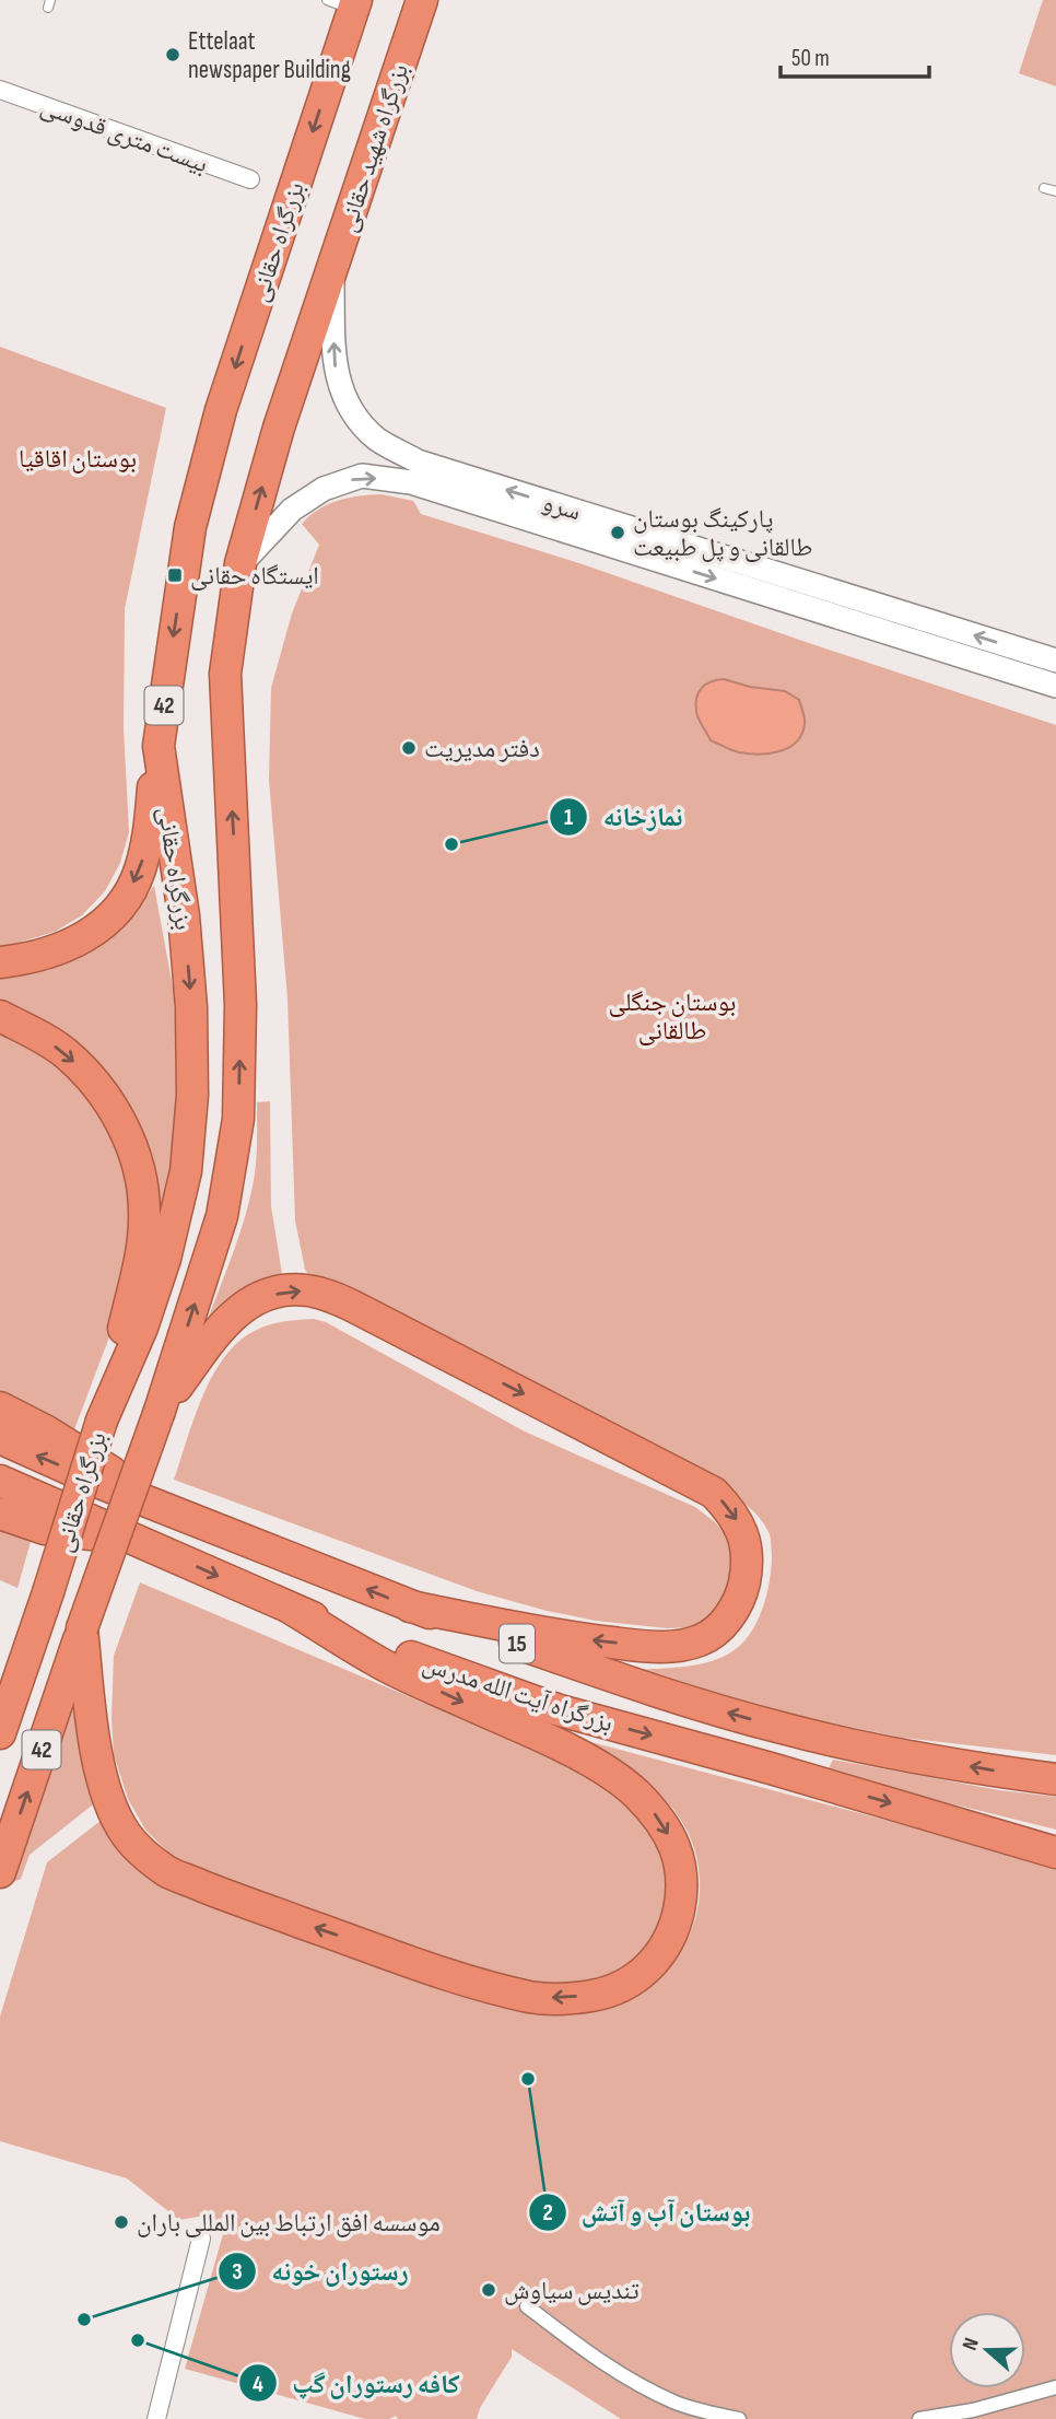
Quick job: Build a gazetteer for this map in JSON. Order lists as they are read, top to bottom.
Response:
{
  "streets": {
    "highway": [
      "بزرگراه شهید حقانی",
      "بزرگراه حقانی",
      "42",
      "15",
      "بزرگراه آیت الله مدرس"
    ],
    "street": ["بیست متری قدوسی", "سرو"]
  },
  "crossings": [
    ["بزرگراه شهید حقانی", "بزرگراه حقانی"],
    ["بزرگراه شهید حقانی", "سرو"],
    ["بزرگراه حقانی", "سرو"]
  ],
  "parks": ["بوستان اقاقیا", "بوستان جنگلی طالقانی"],
  "places": {
    "other": [
      "Ettelaat newspaper Building",
      "پارکینگ بوستان طالقانی و پل طبیعت",
      "دفتر مدیریت",
      "نمازخانه",
      "بوستان آب و آتش",
      "موسسه افق ارتباط بین المللی باران",
      "تندیس سیاوش",
      "رستوران خونه",
      "کافه رستوران گپ"
    ],
    "transit": ["ایستگاه حقانی"]
  },
  "scale_bar": "50 m",
  "north": "left"
}
